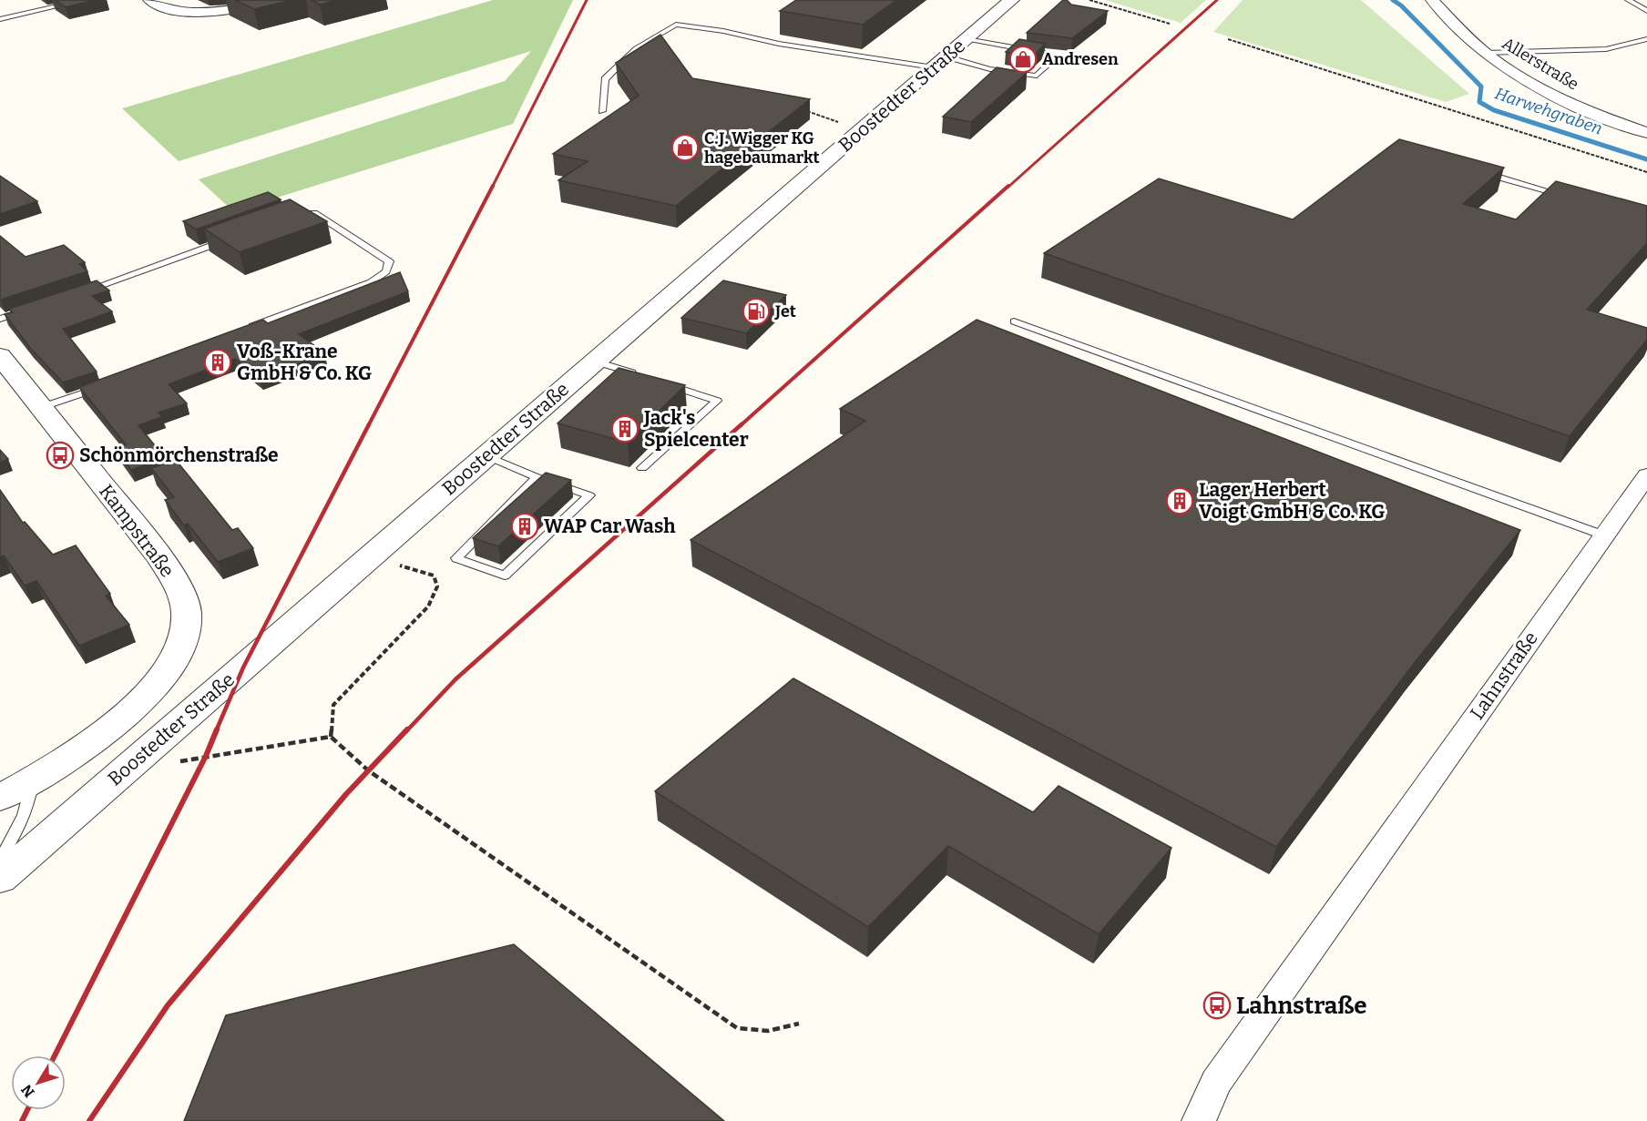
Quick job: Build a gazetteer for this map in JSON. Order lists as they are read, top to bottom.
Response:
{
  "streets": {
    "street": [
      "Allerstraße",
      "Boostedter Straße",
      "Kampstraße",
      "Lahnstraße"
    ]
  },
  "water": ["Harwehgraben"],
  "places": {
    "shop": ["Andresen", "C.J. Wigger KG hagebaumarkt"],
    "fuel station": ["Jet"],
    "building": [
      "Voß-Krane GmbH & Co. KG",
      "Jack's Spielcenter",
      "Lager Herbert Voigt GmbH & Co. KG",
      "WAP Car Wash"
    ],
    "bus stop": ["Schönmörchenstraße", "Lahnstraße"]
  },
  "north": "bottom left"
}
